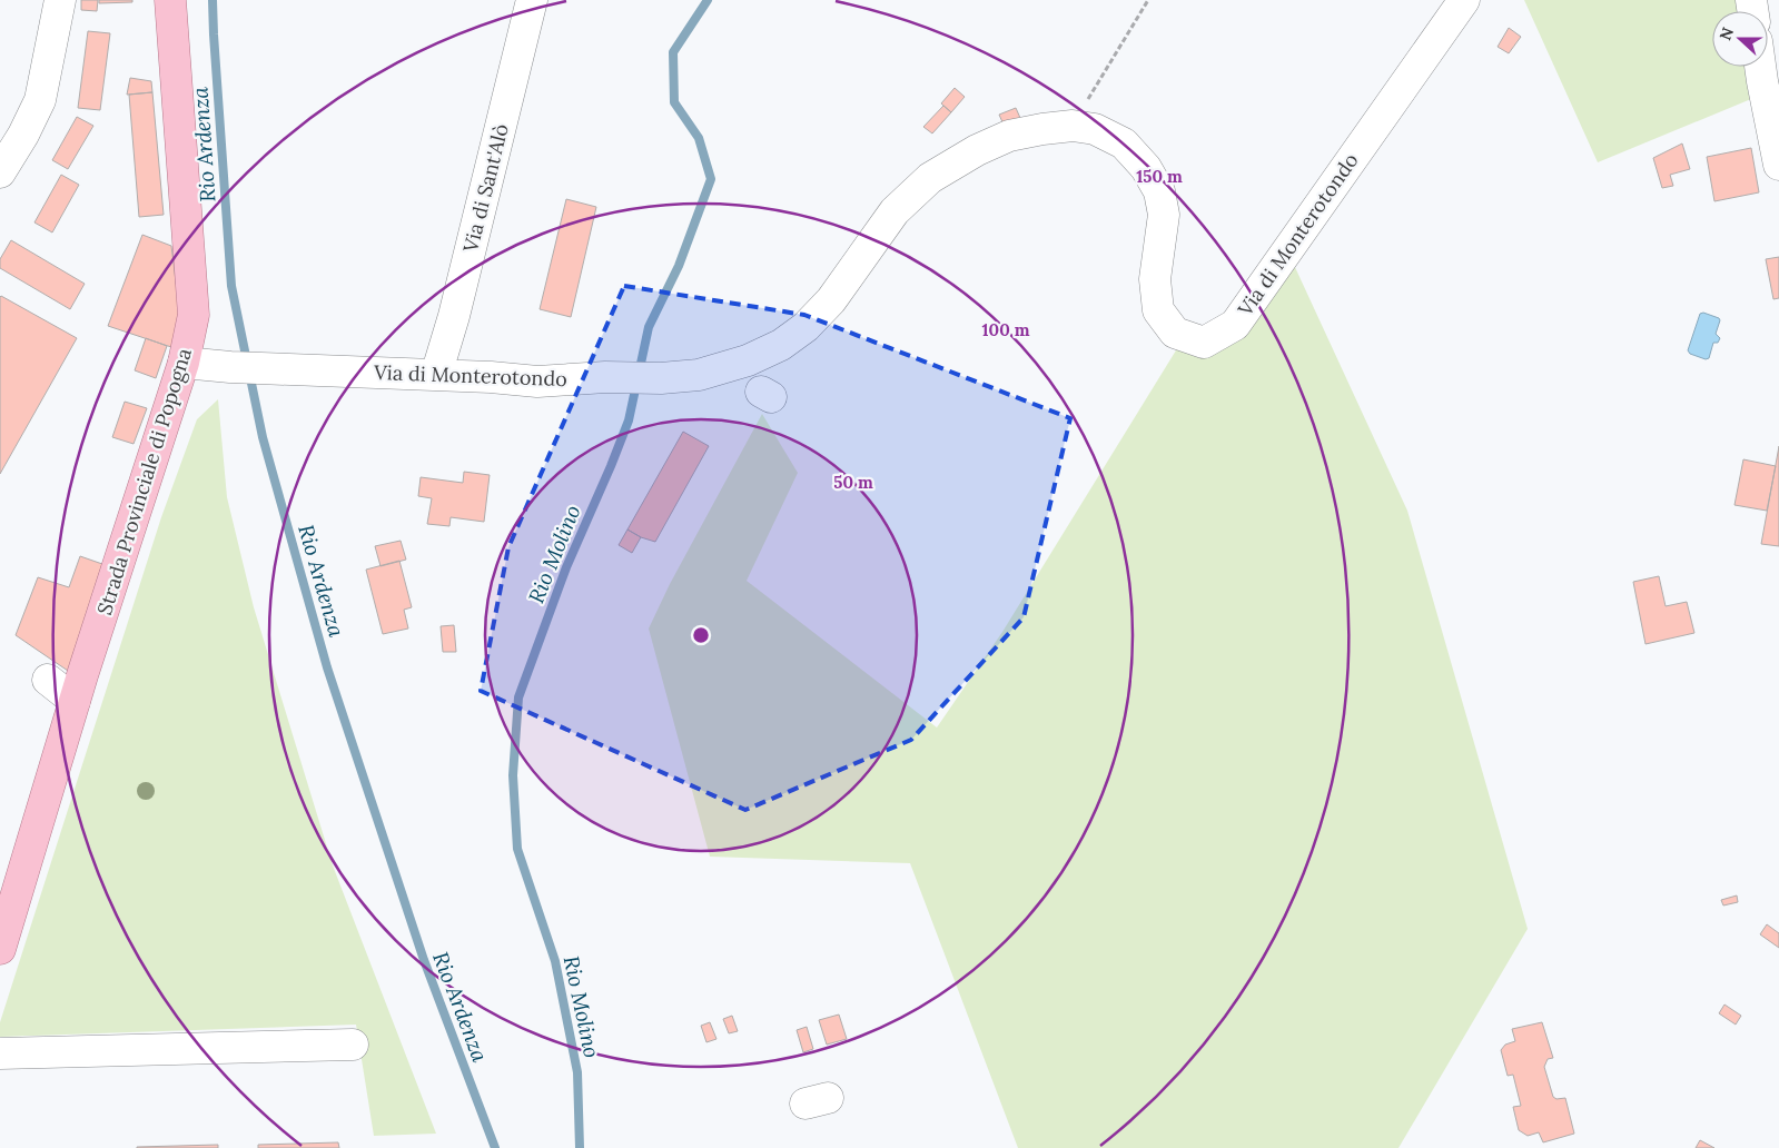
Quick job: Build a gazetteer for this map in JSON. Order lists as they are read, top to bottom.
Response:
{
  "streets": {
    "main road": ["Strada Provinciale di Popogna"],
    "street": ["Via di Sant'Alò", "Via di Monterotondo"]
  },
  "crossings": [
    ["Via di Sant'Alò", "Via di Monterotondo"],
    ["Via di Monterotondo", "Strada Provinciale di Popogna"]
  ],
  "water": ["Rio Ardenza", "Rio Molino"],
  "north": "left",
  "rings": ["150 m", "100 m", "50 m"]
}
